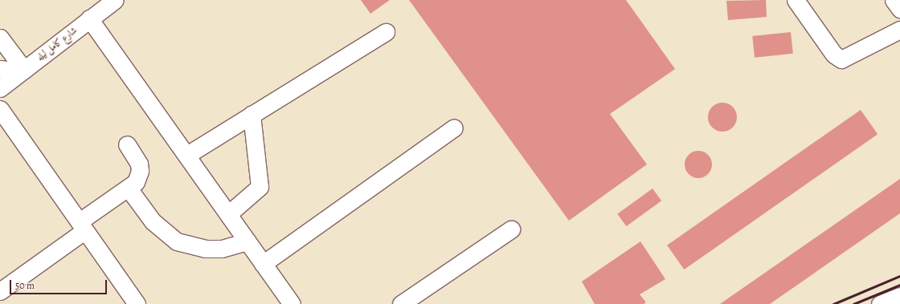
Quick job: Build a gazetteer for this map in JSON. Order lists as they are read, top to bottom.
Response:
{
  "streets": {
    "street": ["شارع كامل ليله"]
  },
  "scale_bar": "50 m"
}
